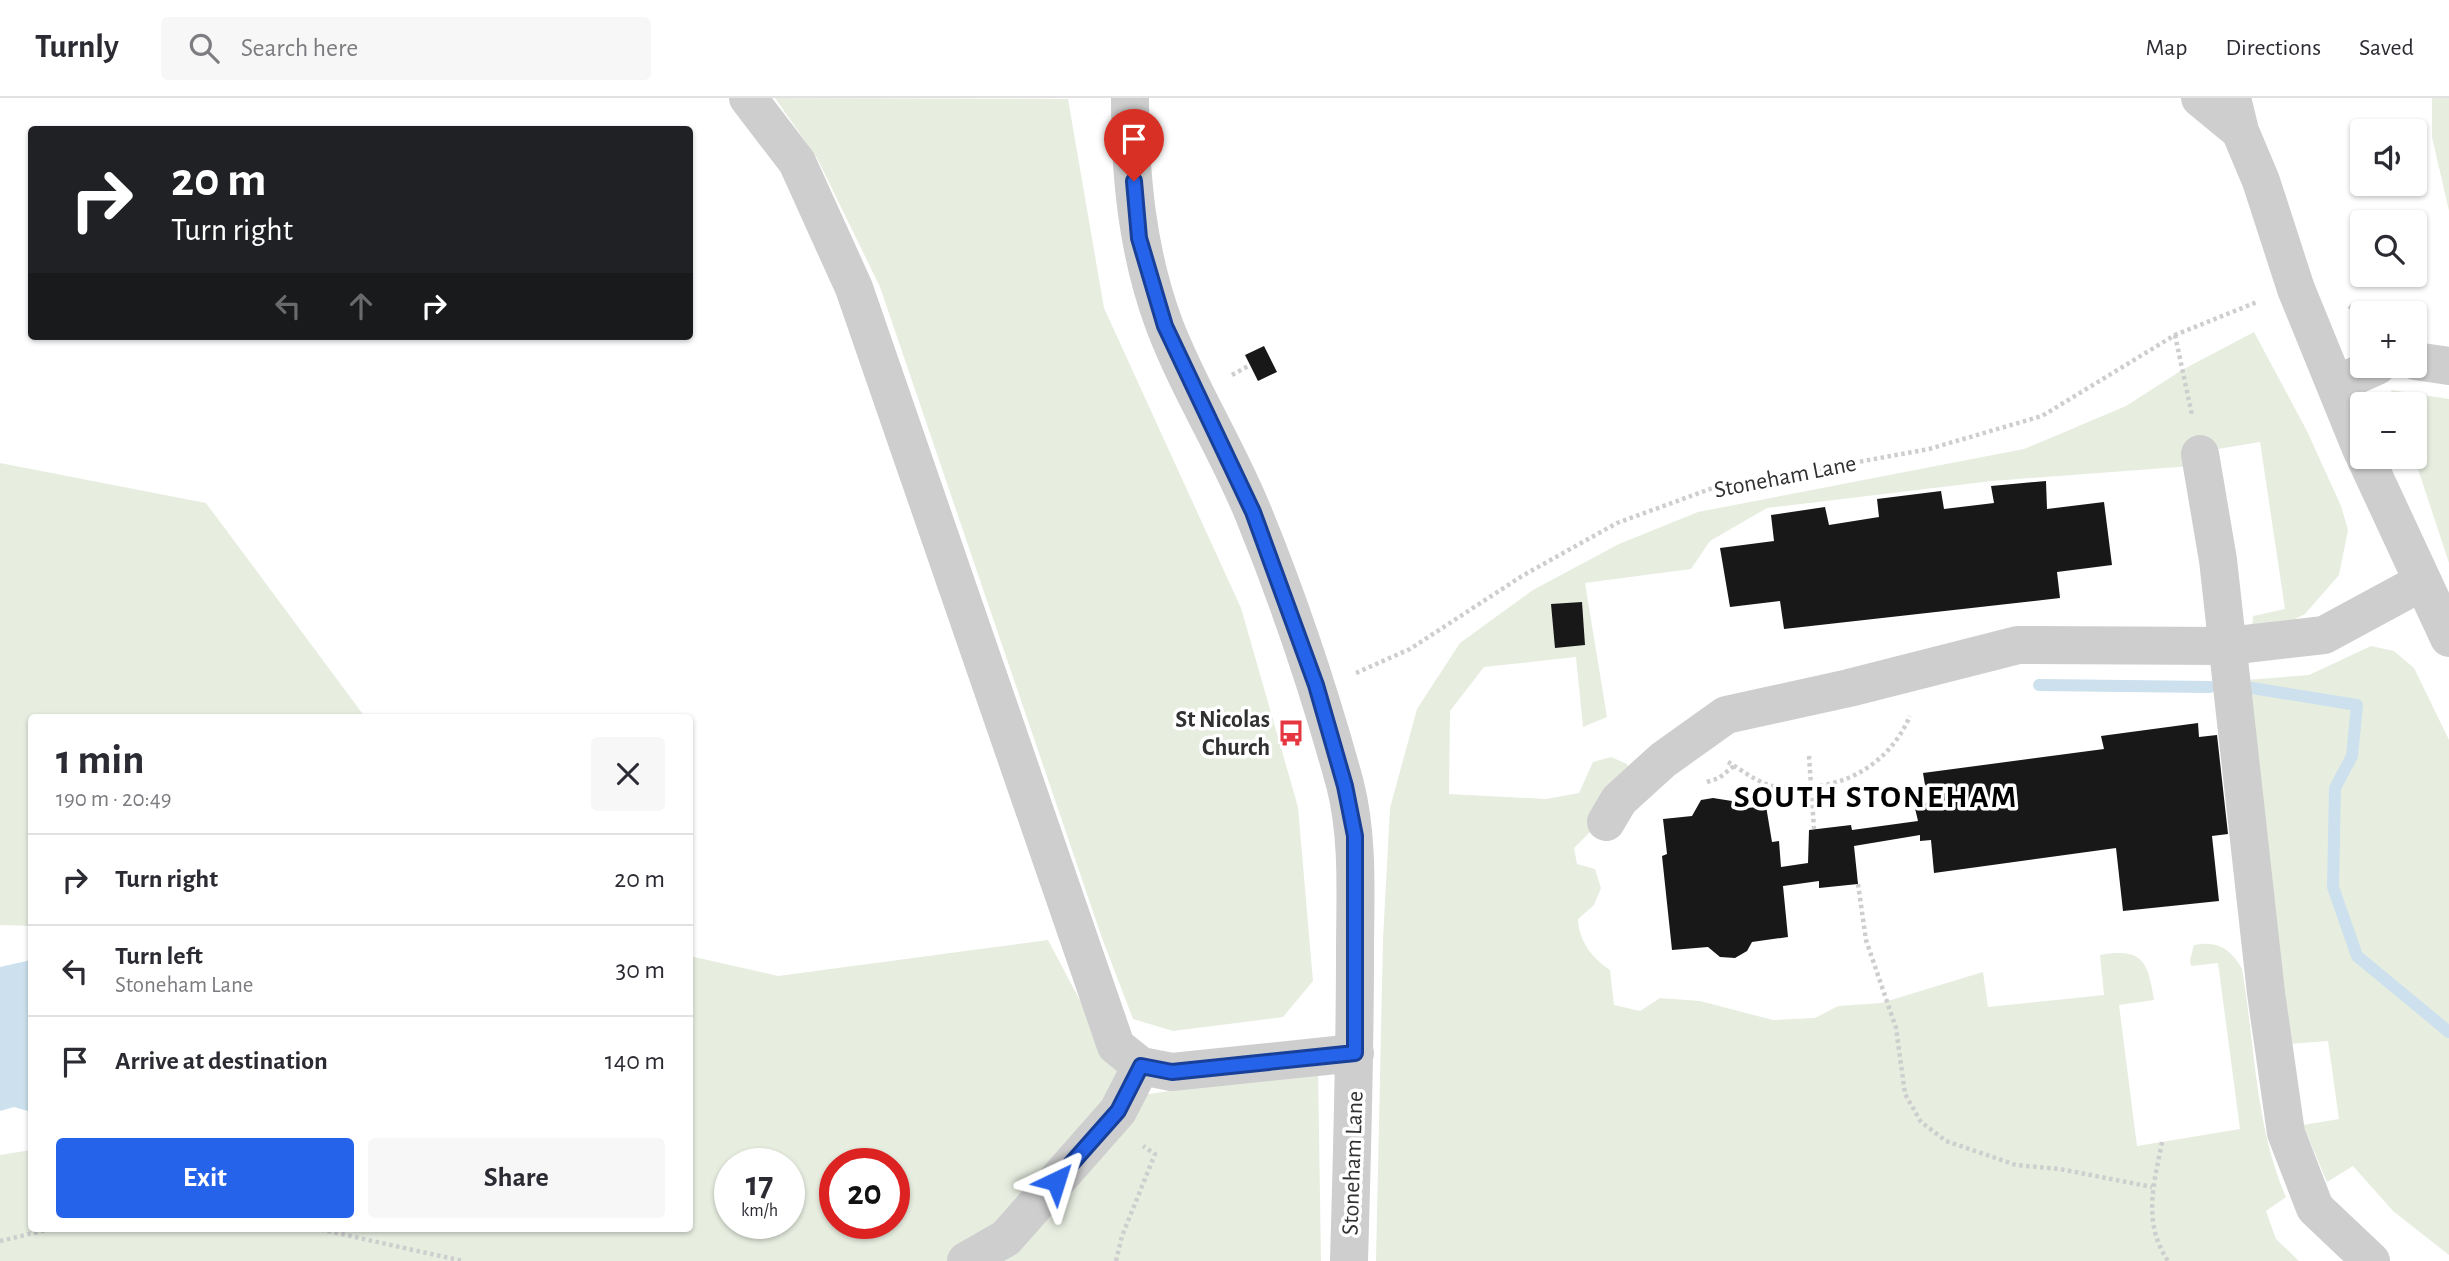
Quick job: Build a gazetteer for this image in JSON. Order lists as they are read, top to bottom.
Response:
{
  "streets": {
    "street": ["Stoneham Lane"]
  },
  "districts": ["SOUTH STONEHAM"],
  "places": {
    "bus stop": ["St Nicolas Church"]
  },
  "page": {
    "header": "Turnly",
    "search": "Search here",
    "nav": ["Map", "Directions", "Saved"],
    "map_buttons": ["+", "−"],
    "turn": ["20 m", "Turn right"],
    "heading": ["1 min", "190 m · 20:49"],
    "list": [
      {
        "name": "Turn right",
        "value": "20 m"
      },
      {
        "name": "Turn left",
        "note": "Stoneham Lane",
        "value": "30 m"
      },
      {
        "name": "Arrive at destination",
        "value": "140 m"
      }
    ],
    "buttons": ["Exit", "Share"],
    "speed": "17 km/h",
    "limit": "20"
  }
}
